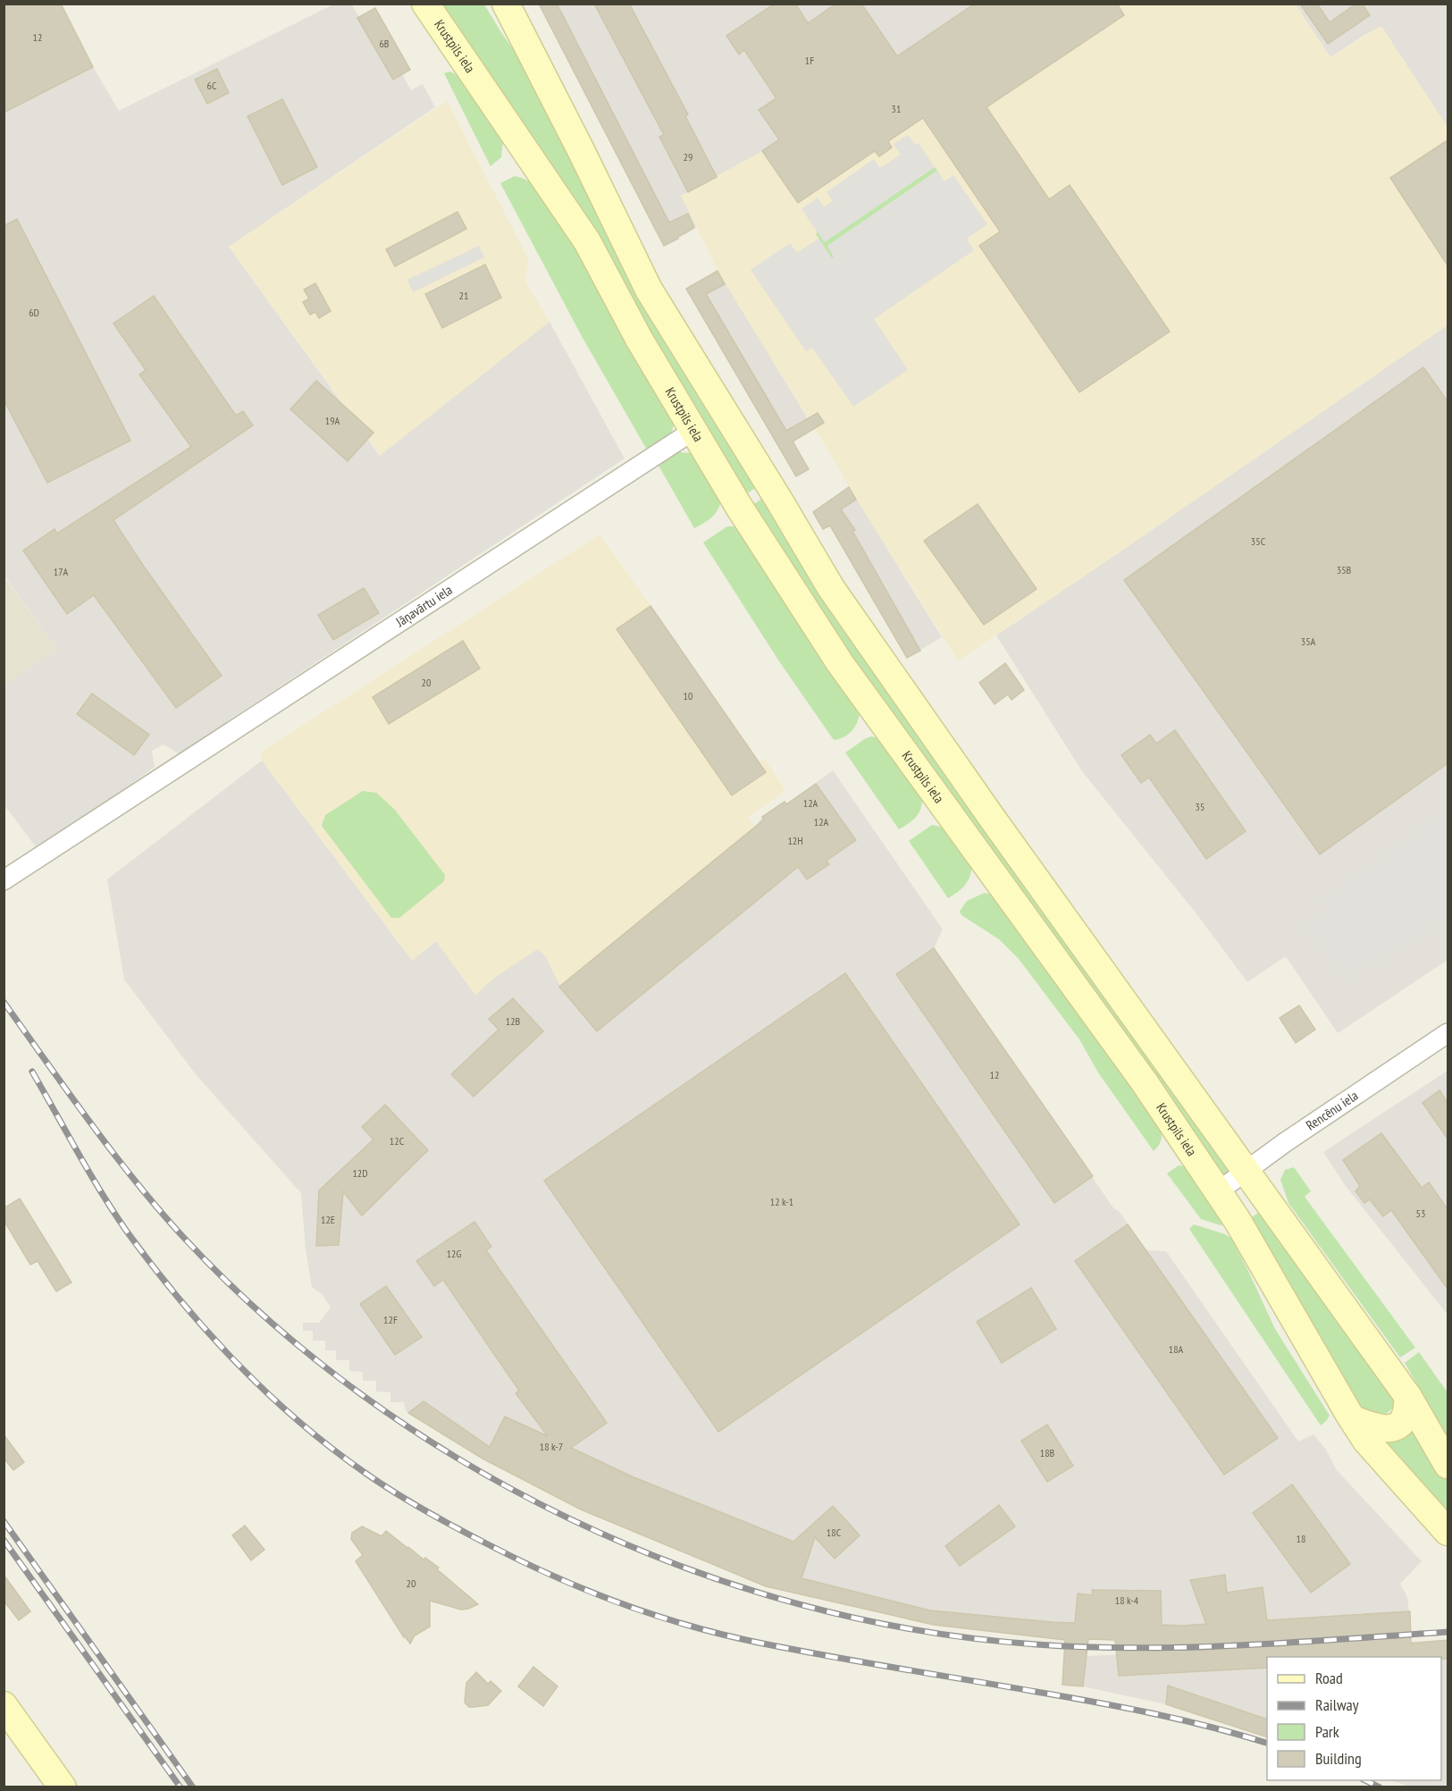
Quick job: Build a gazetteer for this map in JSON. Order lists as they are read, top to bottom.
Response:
{
  "streets": {
    "main road": ["Krustpils iela"],
    "street": ["Jāņavārtu iela", "Rencēnu iela"]
  },
  "crossings": [
    ["Krustpils iela", "Jāņavārtu iela"],
    ["Krustpils iela", "Rencēnu iela"]
  ],
  "house_numbers": [
    "12",
    "6B",
    "1F",
    "6C",
    "31",
    "29",
    "21",
    "6D",
    "19A",
    "35C",
    "35B",
    "17A",
    "35A",
    "20",
    "10",
    "12A",
    "35",
    "12A",
    "12H",
    "12B",
    "12",
    "12C",
    "12D",
    "12 k-1",
    "53",
    "12E",
    "12G",
    "12F",
    "18A",
    "18 k-7",
    "18B",
    "18C",
    "18",
    "20",
    "18 k-4"
  ],
  "legend": [
    "Road",
    "Railway",
    "Park",
    "Building"
  ]
}
